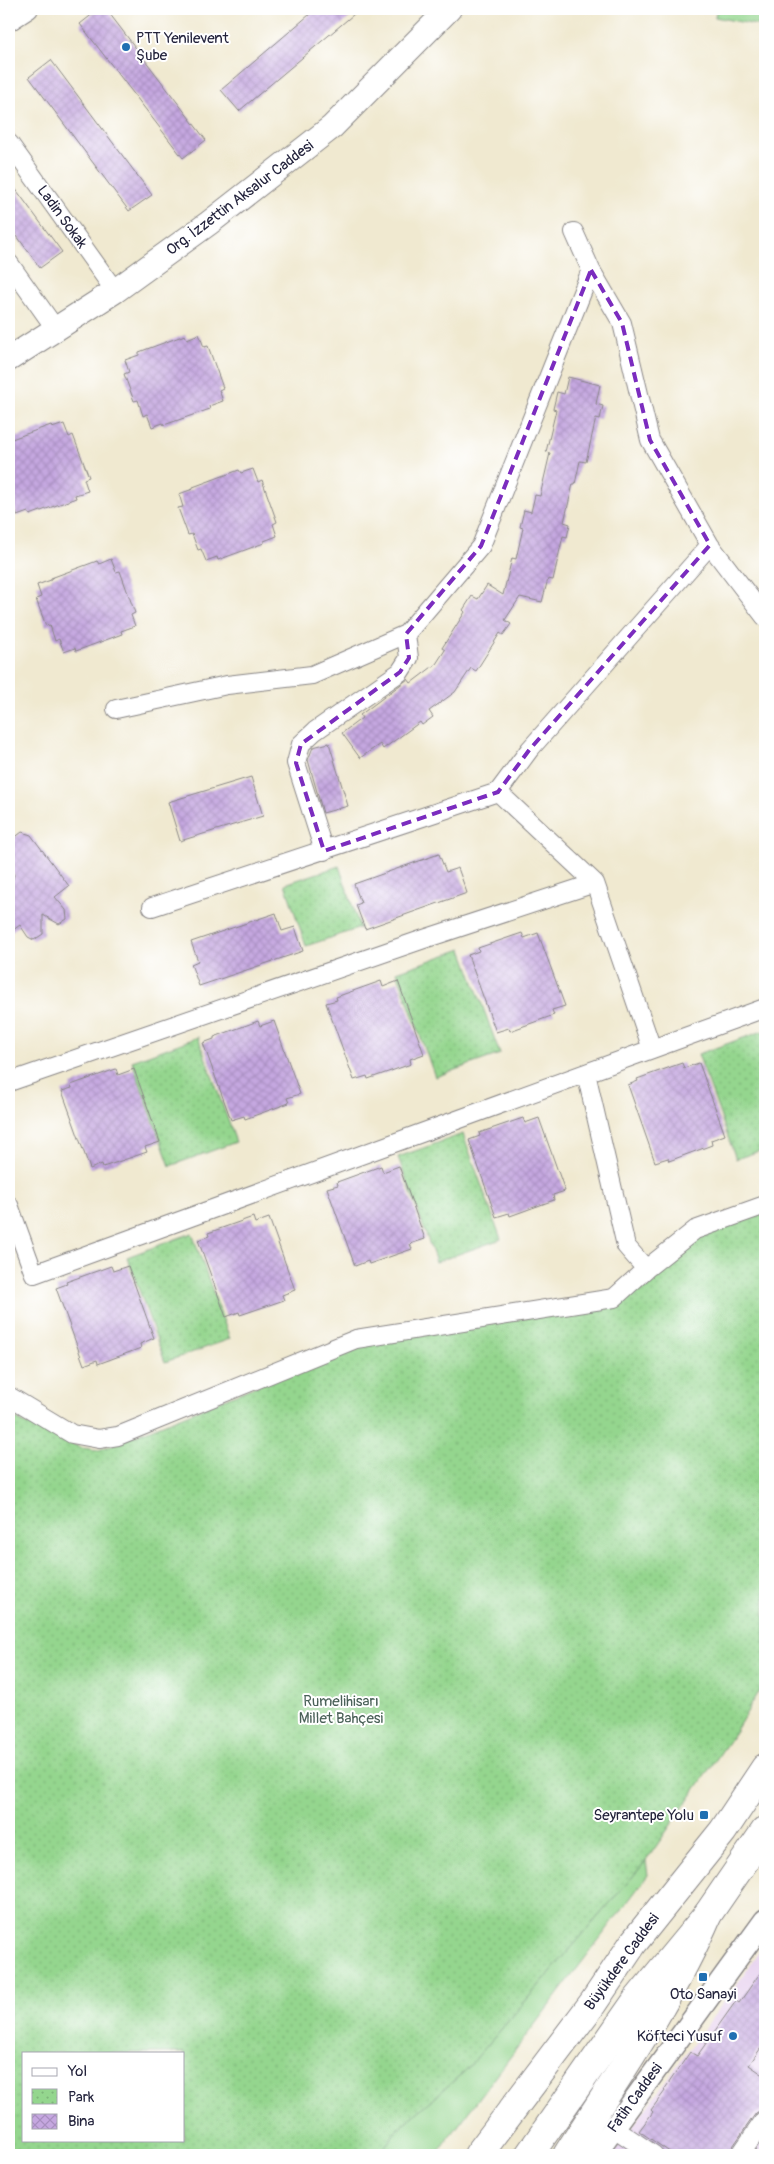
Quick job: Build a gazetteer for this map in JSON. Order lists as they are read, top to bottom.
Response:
{
  "streets": {
    "main road": ["Org. İzzettin Aksalur Caddesi", "Büyükdere Caddesi"],
    "street": ["Ladin Sokak", "Fatih Caddesi"]
  },
  "crossings": [
    ["Org. İzzettin Aksalur Caddesi", "Ladin Sokak"]
  ],
  "parks": ["Rumelihisarı Millet Bahçesi"],
  "places": {
    "other": ["PTT Yenilevent Şube", "Köfteci Yusuf"],
    "transit": ["Seyrantepe Yolu", "Oto Sanayi"]
  },
  "legend": ["Yol", "Park", "Bina"]
}
